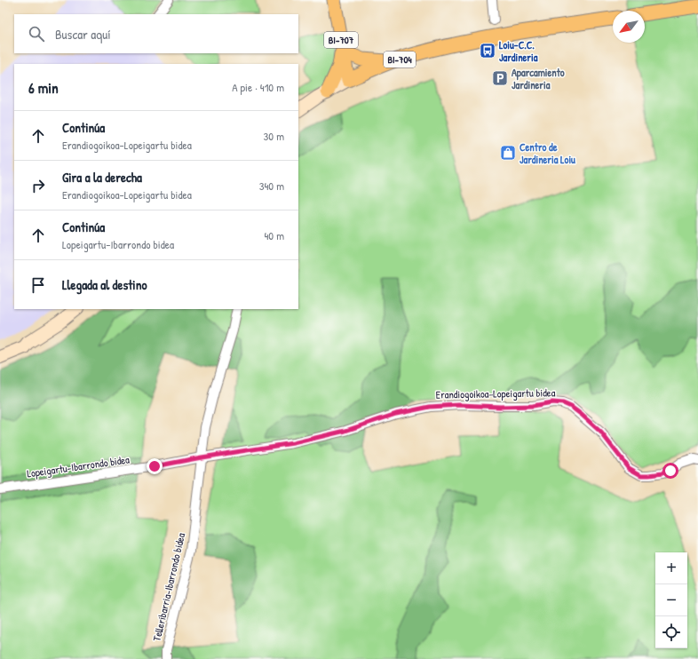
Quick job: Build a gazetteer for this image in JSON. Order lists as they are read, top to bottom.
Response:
{
  "streets": {
    "main road": ["BI-707", "BI-704"],
    "street": ["Erandiogoikoa-Lopeigartu bidea", "Lopeigartu-Ibarrondo bidea", "Telleribarria-Ibarrondo bidea"]
  },
  "crossings": [
    ["BI-707", "BI-704"],
    ["Erandiogoikoa-Lopeigartu bidea", "Lopeigartu-Ibarrondo bidea"],
    ["Erandiogoikoa-Lopeigartu bidea", "Telleribarria-Ibarrondo bidea"],
    ["Lopeigartu-Ibarrondo bidea", "Telleribarria-Ibarrondo bidea"]
  ],
  "places": {
    "bus stop": ["Loiu-C.C. Jardineria"],
    "parking": ["Aparcamiento Jardineria"],
    "shop": ["Centro de Jardineria Loiu"]
  },
  "north": "bottom left",
  "page": {
    "search": "Buscar aquí",
    "heading": ["6 min", "A pie · 410 m"],
    "list": [
      ["Continúa", "Erandiogoikoa-Lopeigartu bidea", "30 m"],
      ["Gira a la derecha", "Erandiogoikoa-Lopeigartu bidea", "340 m"],
      ["Continúa", "Lopeigartu-Ibarrondo bidea", "40 m"],
      "Llegada al destino"
    ],
    "map_buttons": ["+", "−"]
  }
}
